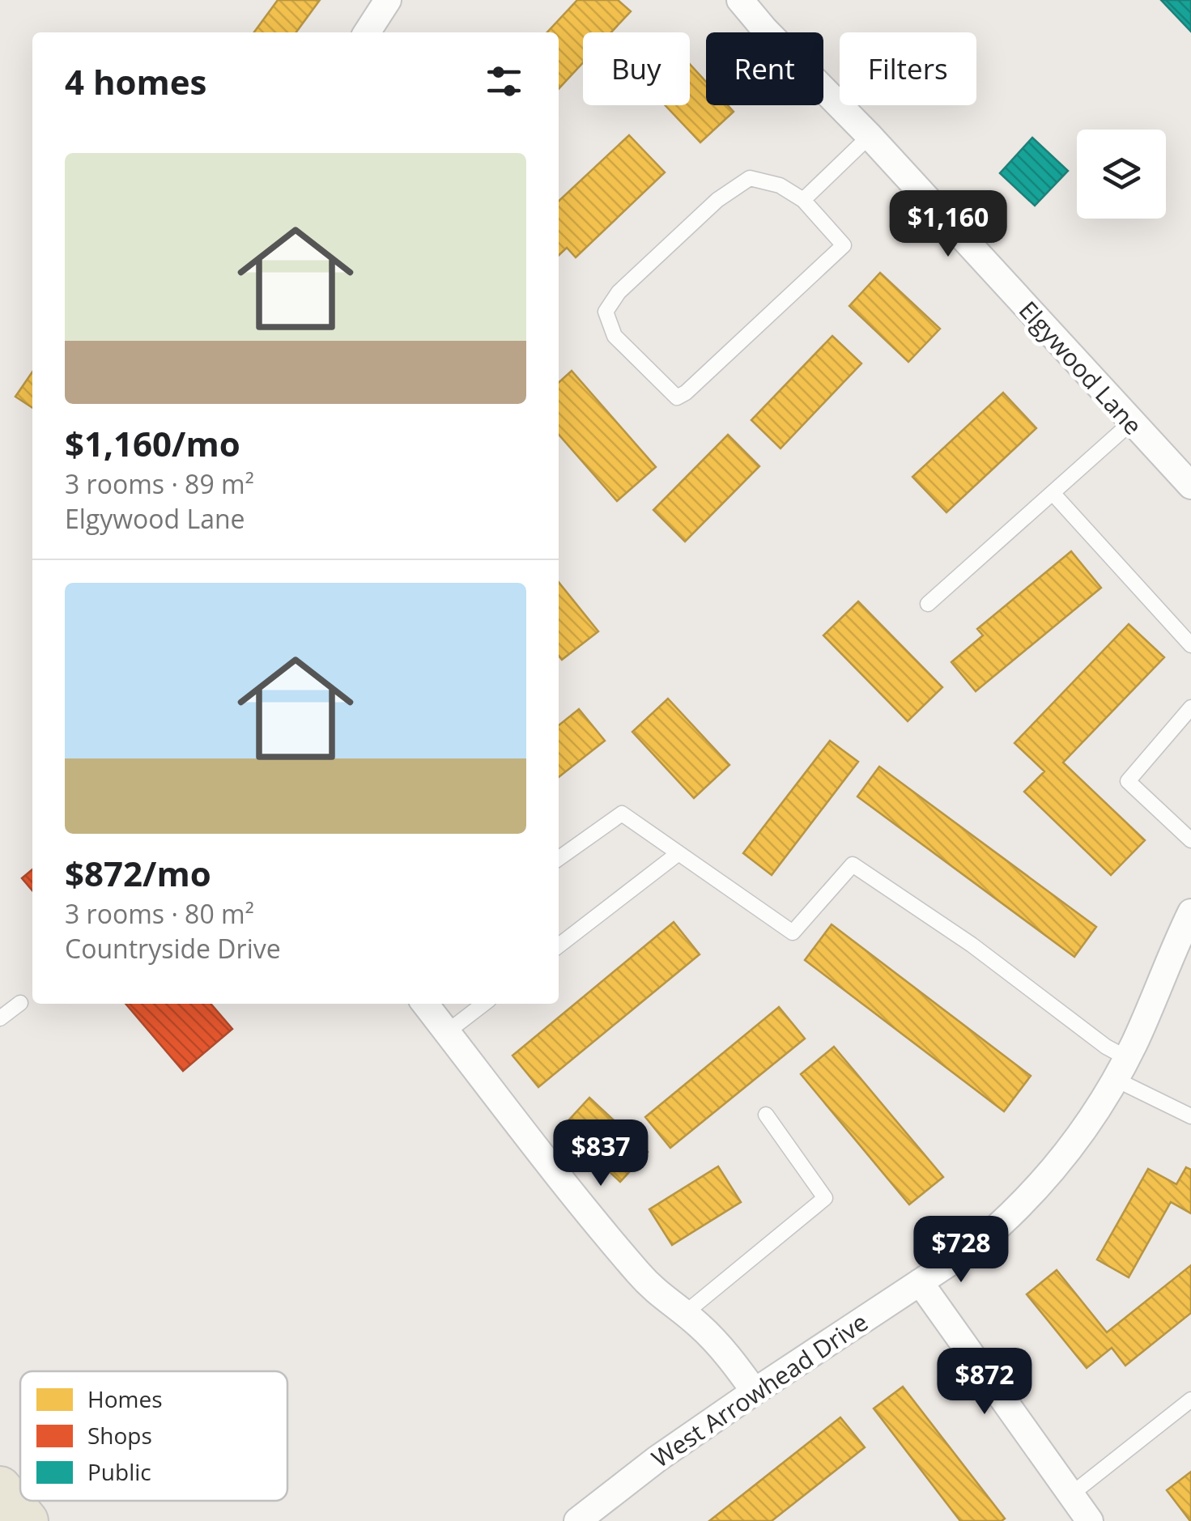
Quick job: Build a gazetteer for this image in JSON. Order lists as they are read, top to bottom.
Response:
{
  "streets": {
    "street": ["Elgywood Lane", "West Arrowhead Drive"]
  },
  "legend": ["Homes", "Shops", "Public"],
  "page": {
    "chip": ["Buy", "Rent", "Filters"],
    "heading": "4 homes",
    "list": [
      {
        "name": "$1,160/mo",
        "note": "3 rooms · 89 m² · Elgywood Lane"
      },
      {
        "name": "$872/mo",
        "note": "3 rooms · 80 m² · Countryside Drive"
      }
    ],
    "price": [
      "$1,160",
      "$837",
      "$728",
      "$872"
    ]
  }
}
